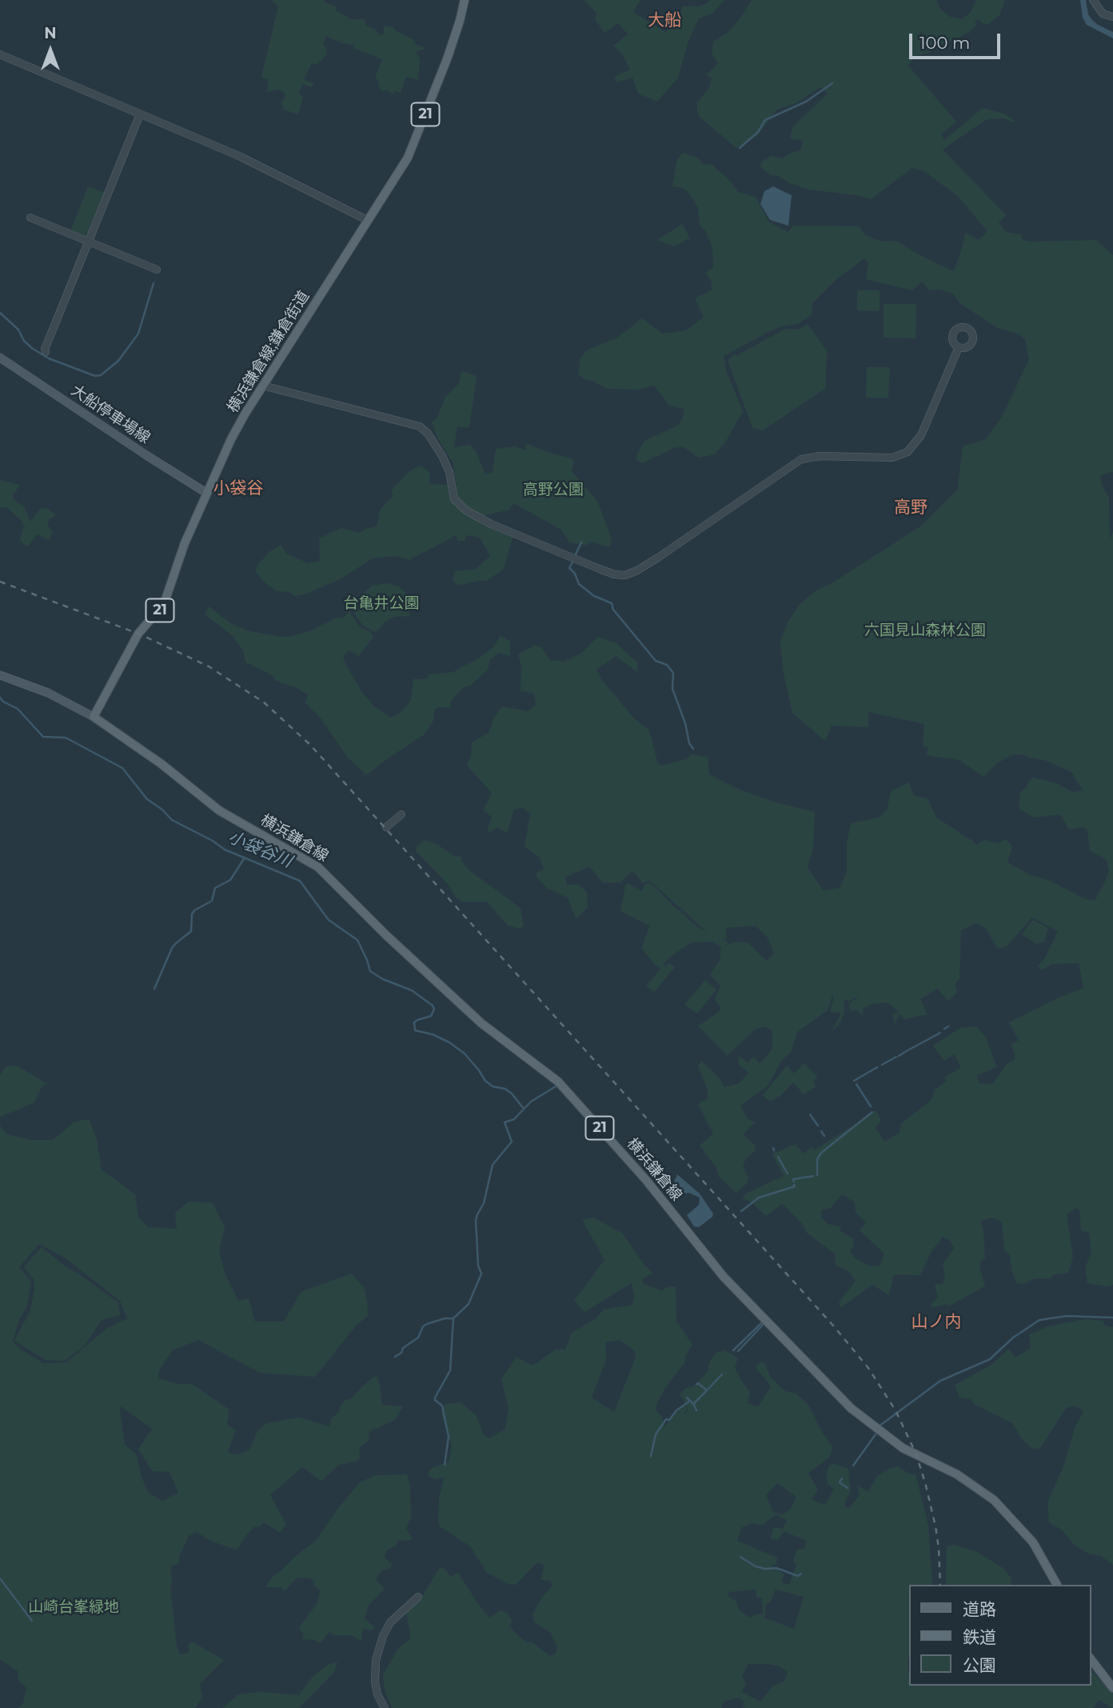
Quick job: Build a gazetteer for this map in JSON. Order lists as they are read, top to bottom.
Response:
{
  "streets": {
    "main road": [
      "21",
      "横浜鎌倉線;鎌倉街道",
      "大船停車場線",
      "横浜鎌倉線"
    ]
  },
  "crossings": [
    ["横浜鎌倉線;鎌倉街道", "大船停車場線"],
    ["横浜鎌倉線;鎌倉街道", "横浜鎌倉線"]
  ],
  "districts": [
    "大船",
    "小袋谷",
    "高野",
    "山ノ内"
  ],
  "water": ["小袋谷川"],
  "parks": [
    "高野公園",
    "台亀井公園",
    "六国見山森林公園",
    "山崎台峯緑地"
  ],
  "legend": ["道路", "鉄道", "公園"],
  "scale_bar": "100 m",
  "north": "top"
}
